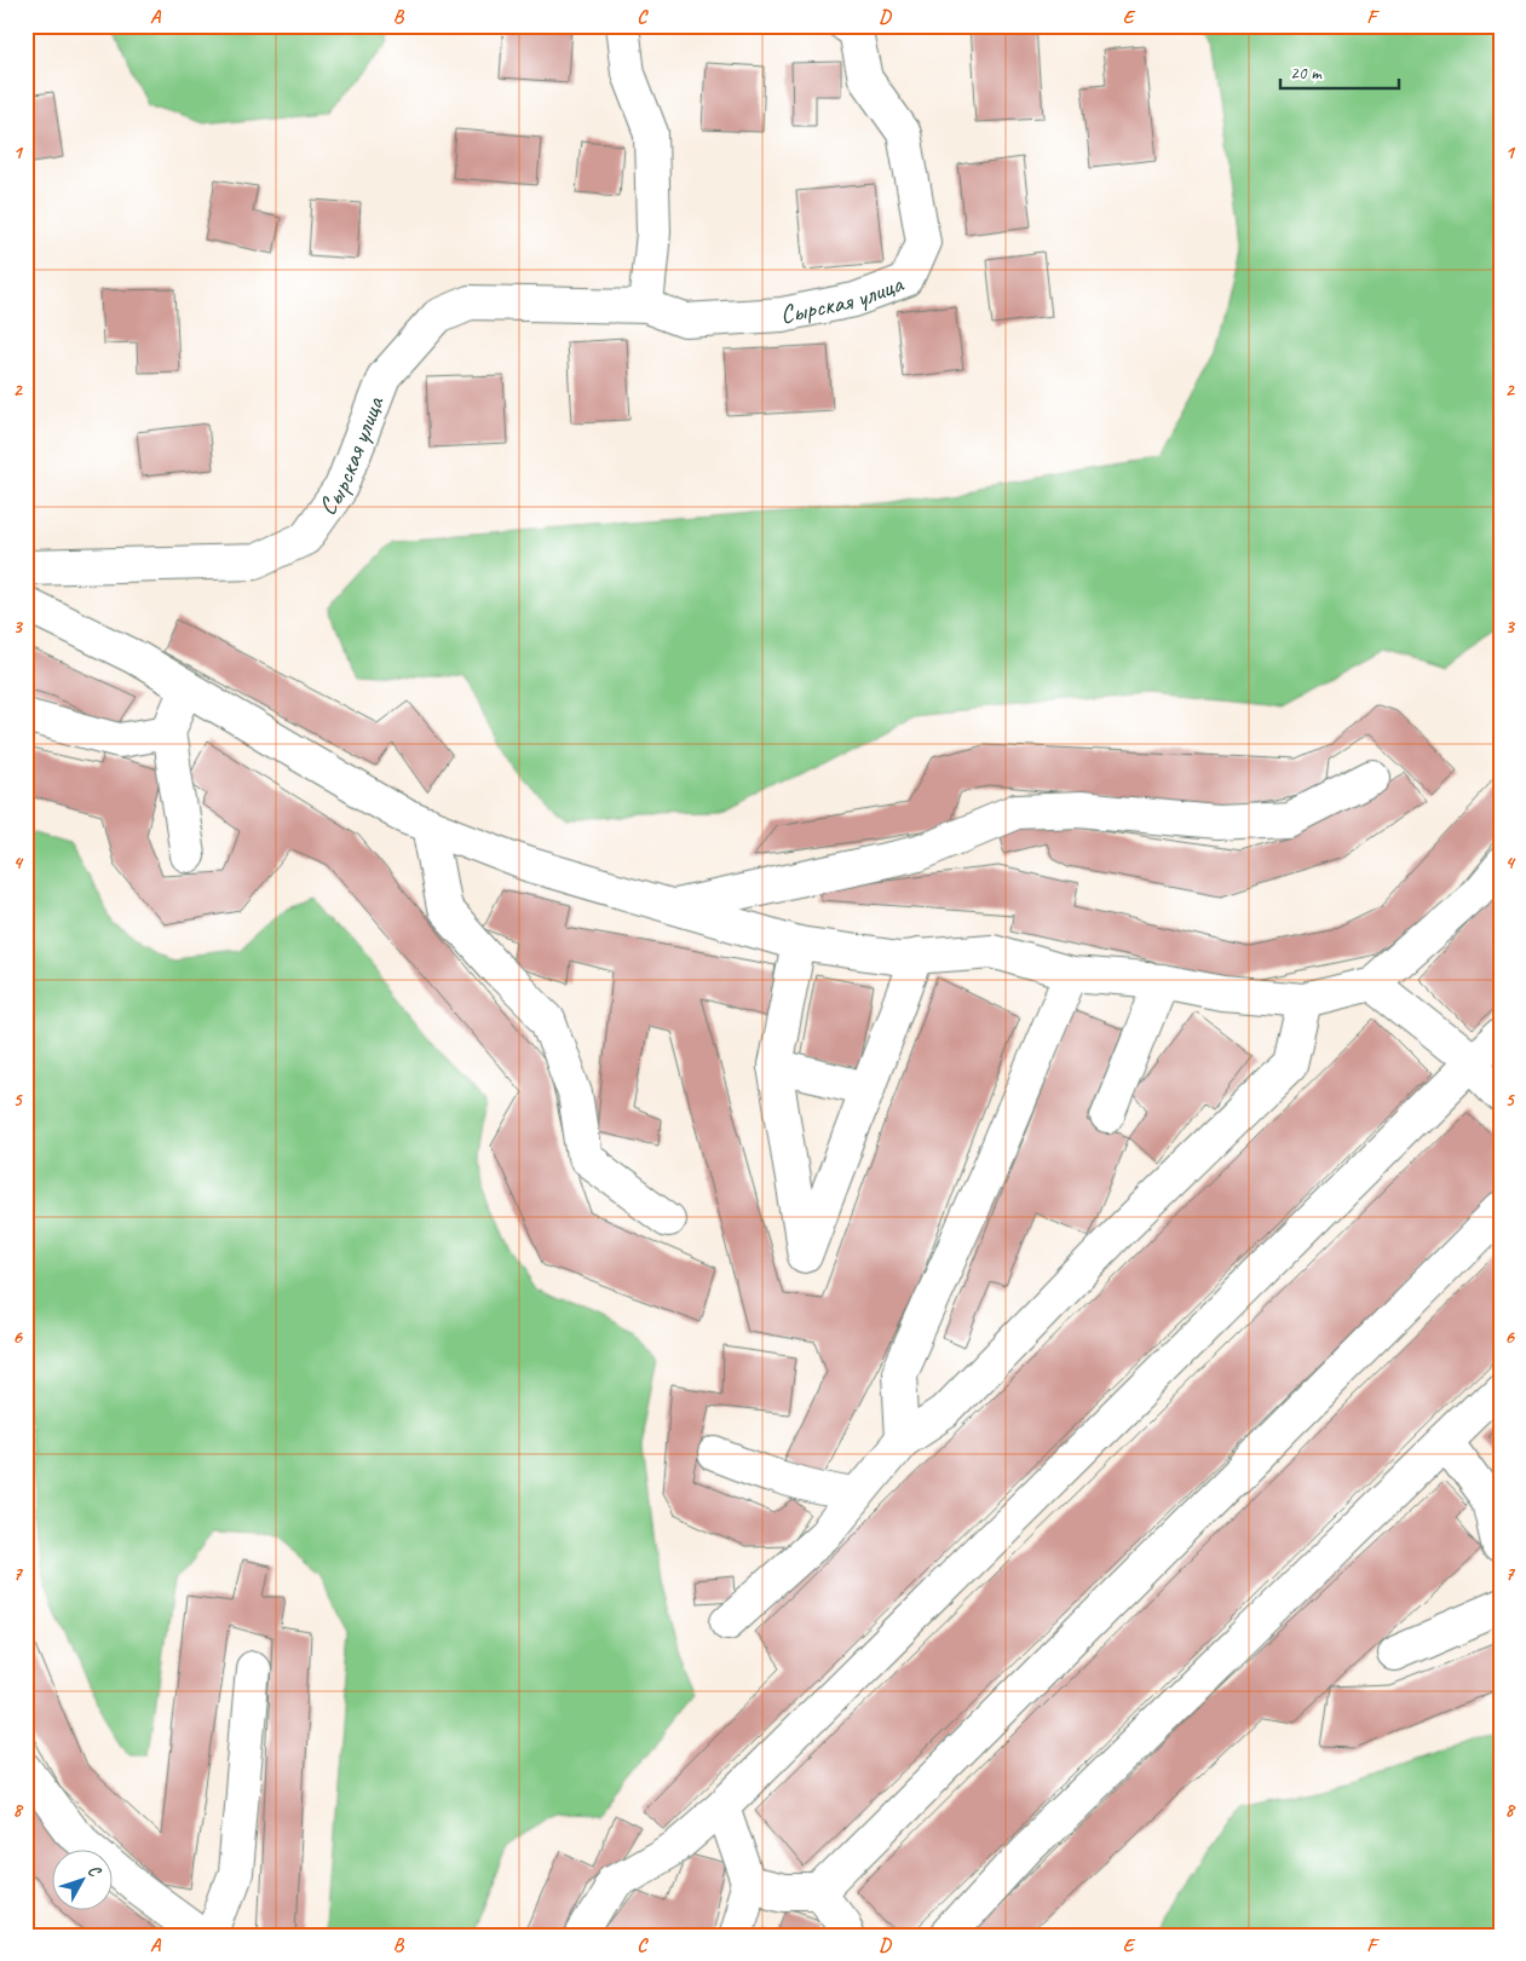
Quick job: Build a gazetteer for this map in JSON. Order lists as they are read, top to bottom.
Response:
{
  "streets": {
    "street": ["Сырская улица"]
  },
  "scale_bar": "20 m",
  "north": "top right",
  "grid": {
    "columns": [
      "A",
      "B",
      "C",
      "D",
      "E",
      "F"
    ],
    "rows": [
      "1",
      "2",
      "3",
      "4",
      "5",
      "6",
      "7",
      "8"
    ]
  }
}
